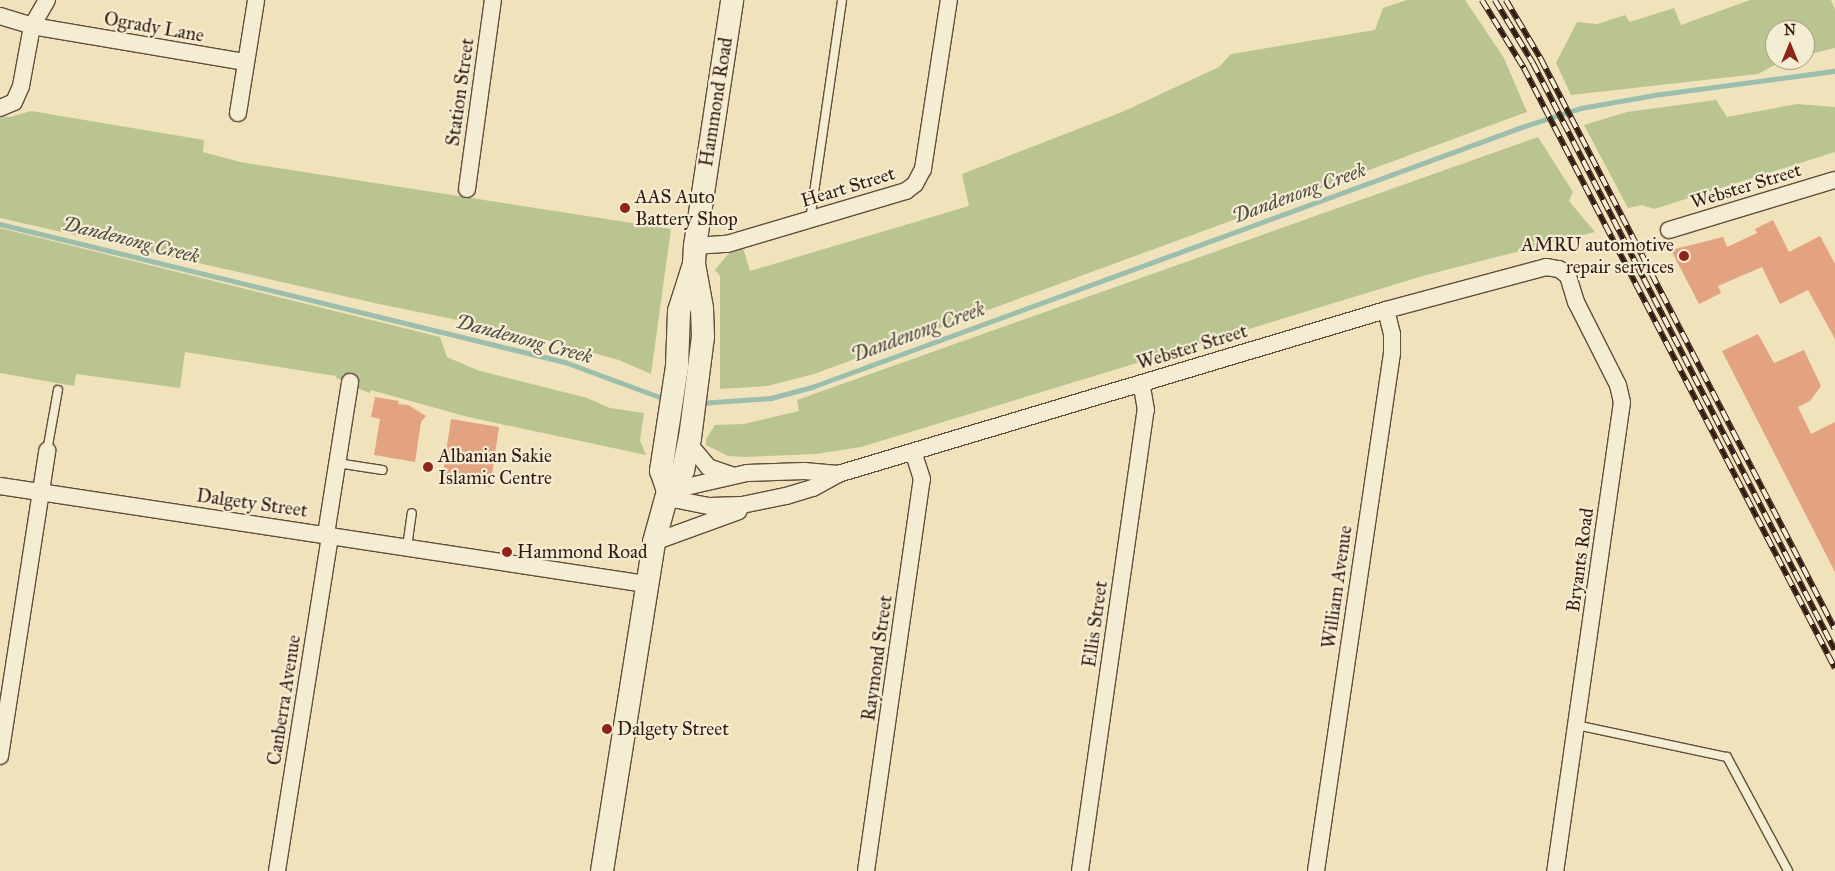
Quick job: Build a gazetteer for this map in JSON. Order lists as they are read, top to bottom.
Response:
{
  "streets": {
    "main road": ["Hammond Road"],
    "street": [
      "Ogrady Lane",
      "Station Street",
      "Webster Street",
      "Heart Street",
      "Dalgety Street",
      "Bryants Road",
      "William Avenue",
      "Ellis Street",
      "Raymond Street",
      "Canberra Avenue"
    ]
  },
  "crossings": [
    ["Hammond Road", "Webster Street"],
    ["Hammond Road", "Heart Street"],
    ["Hammond Road", "Dalgety Street"],
    ["Webster Street", "Bryants Road"],
    ["Webster Street", "William Avenue"],
    ["Webster Street", "Ellis Street"],
    ["Webster Street", "Raymond Street"],
    ["Dalgety Street", "Canberra Avenue"]
  ],
  "water": ["Dandenong Creek"],
  "places": [
    "AAS Auto Battery Shop",
    "AMRU automotive repair services",
    "Albanian Sakie Islamic Centre",
    "Hammond Road",
    "Dalgety Street"
  ],
  "north": "top"
}
